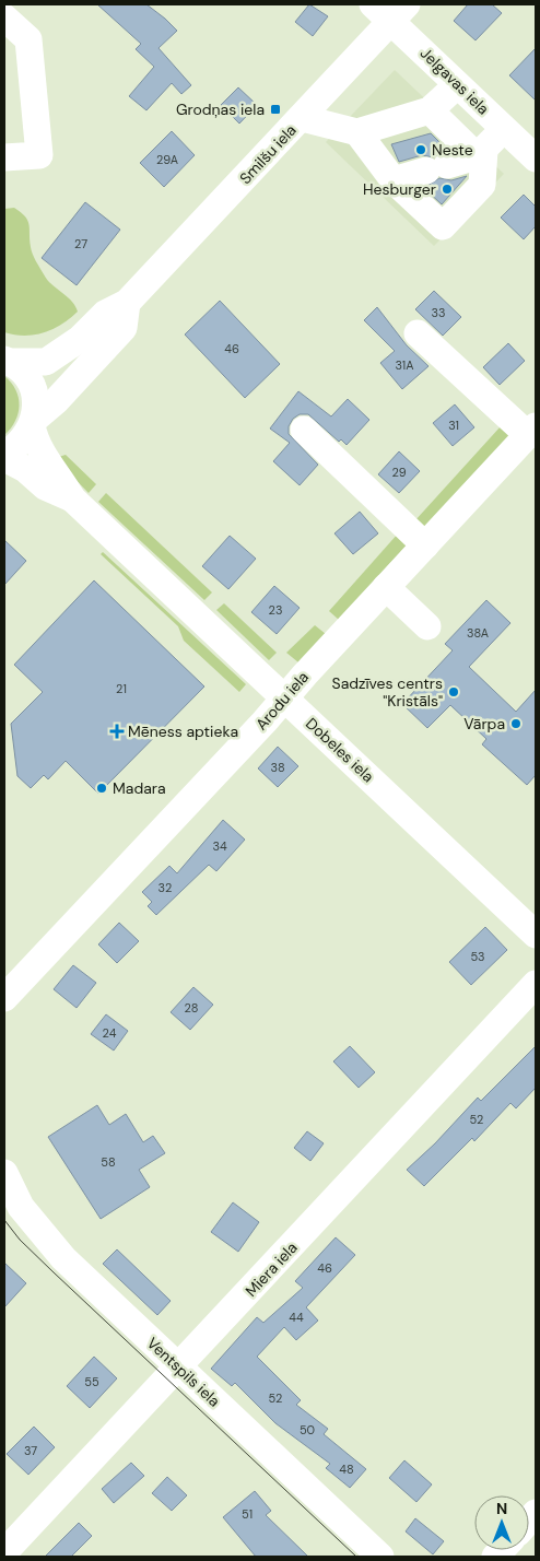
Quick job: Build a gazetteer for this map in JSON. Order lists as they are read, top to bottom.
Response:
{
  "streets": {
    "street": [
      "Jelgavas iela",
      "Smilšu iela",
      "Arodu iela",
      "Dobeles iela",
      "Miera iela",
      "Ventspils iela"
    ]
  },
  "crossings": [
    ["Jelgavas iela", "Smilšu iela"],
    ["Arodu iela", "Dobeles iela"],
    ["Miera iela", "Ventspils iela"]
  ],
  "places": {
    "transit": ["Grodņas iela"],
    "other": [
      "Neste",
      "Hesburger",
      "Sadzīves centrs \"Kristāls\"",
      "Vārpa",
      "Madara"
    ],
    "health": ["Mēness aptieka"]
  },
  "house_numbers": [
    "29A",
    "27",
    "33",
    "46",
    "31A",
    "31",
    "29",
    "23",
    "38A",
    "21",
    "38",
    "34",
    "32",
    "53",
    "28",
    "24",
    "52",
    "58",
    "46",
    "44",
    "55",
    "52",
    "50",
    "37",
    "48",
    "51"
  ],
  "north": "top"
}
